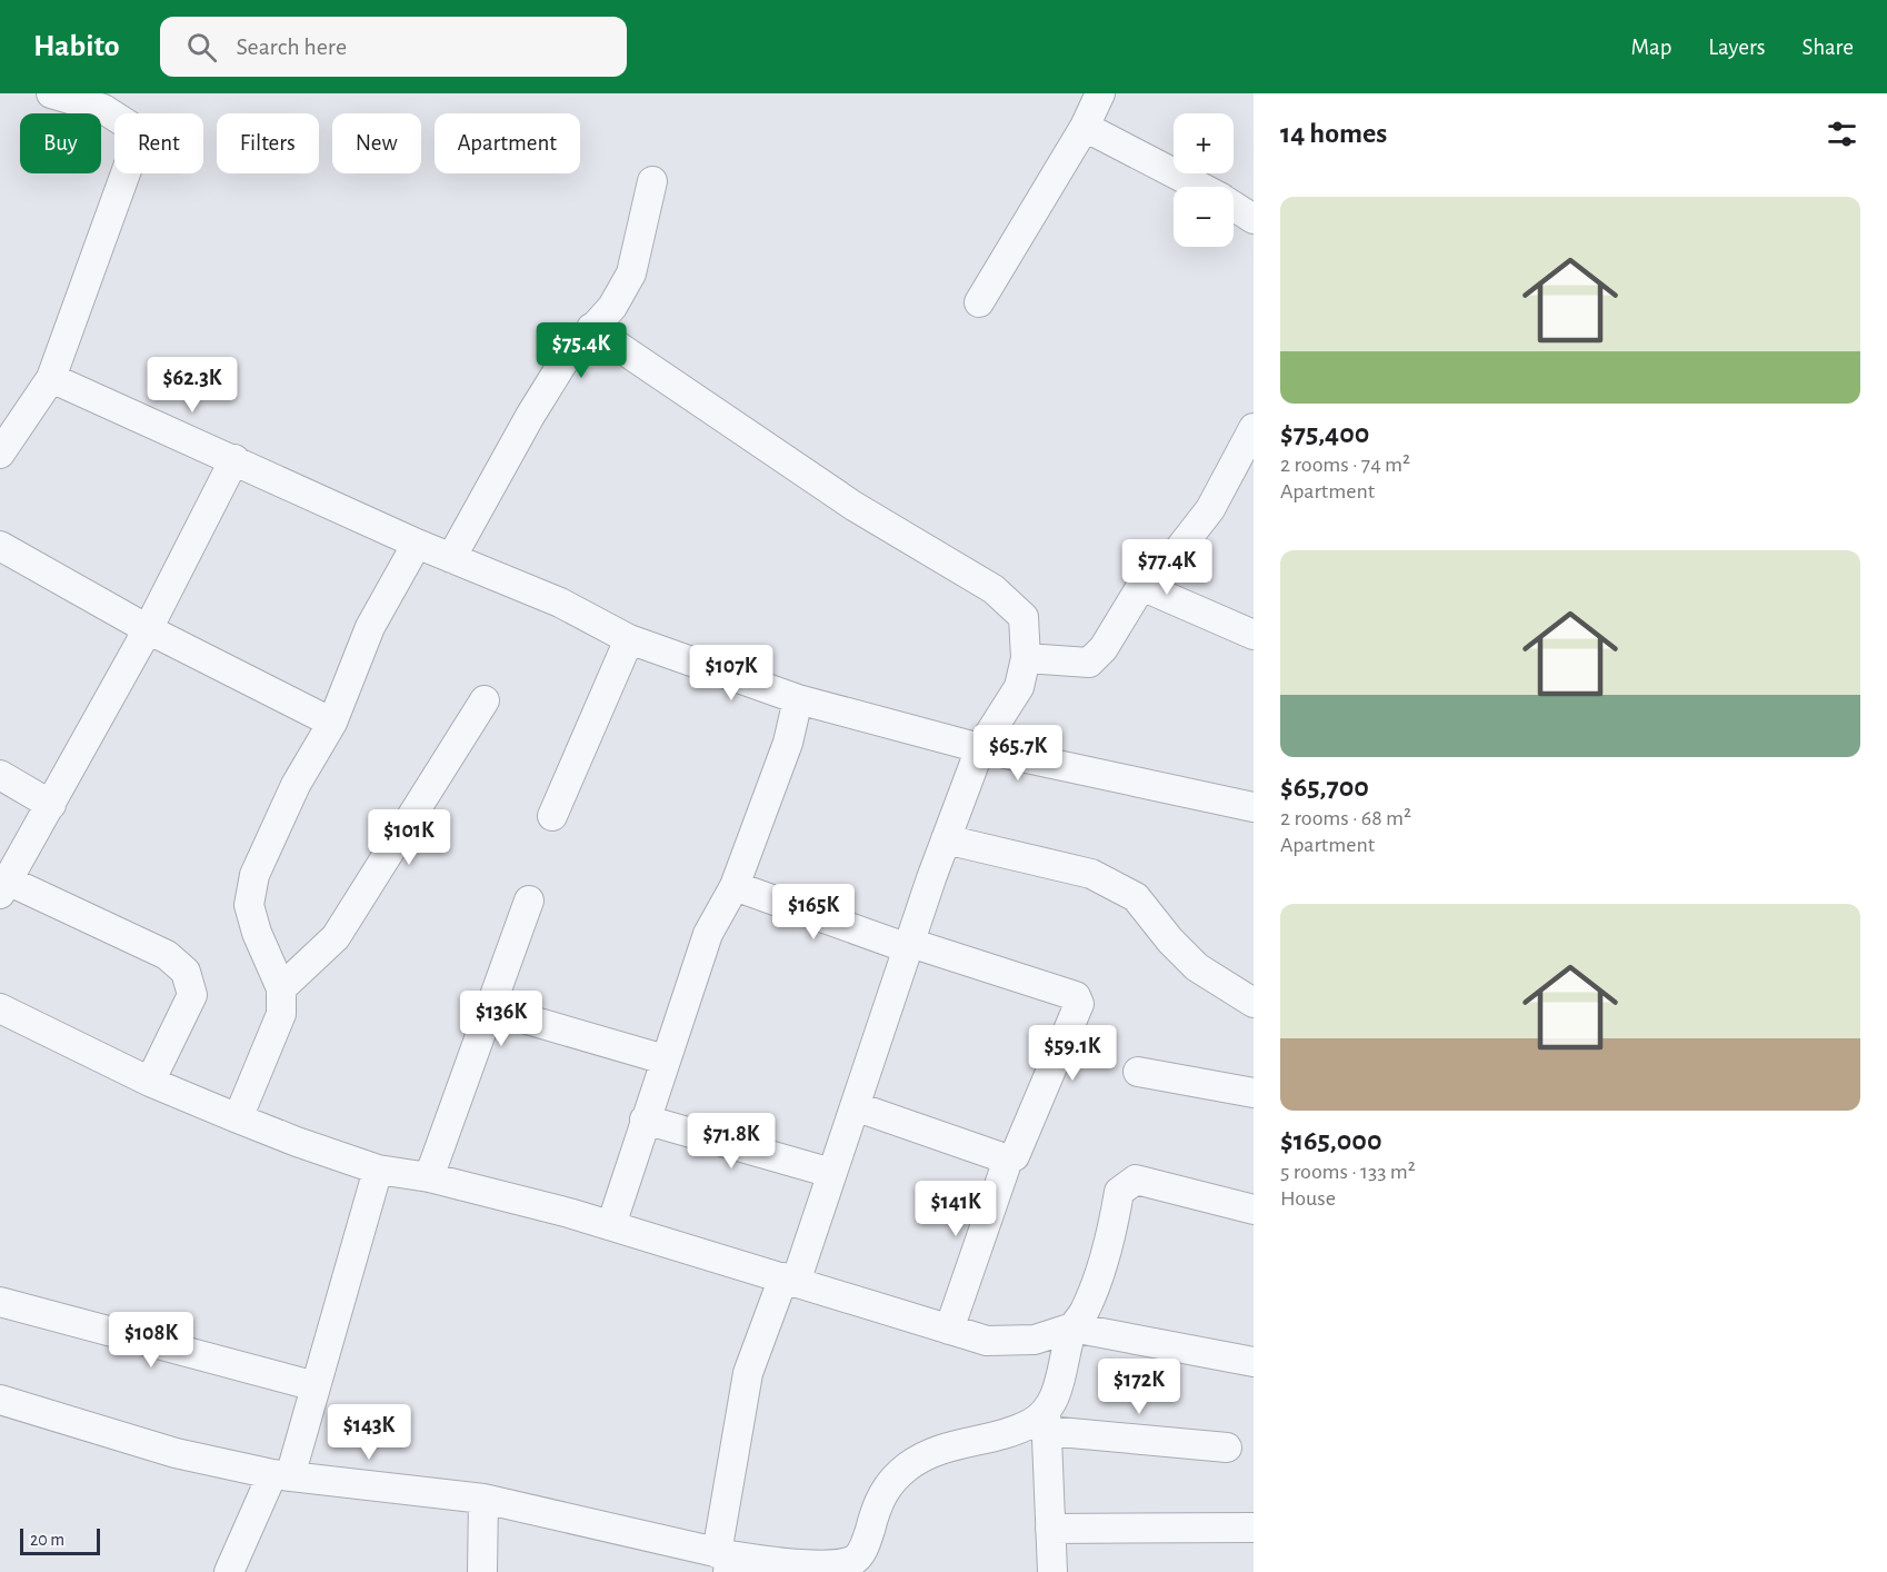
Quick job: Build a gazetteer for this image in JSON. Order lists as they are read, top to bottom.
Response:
{
  "scale_bar": "20 m",
  "page": {
    "header": "Habito",
    "search": "Search here",
    "nav": ["Map", "Layers", "Share"],
    "heading": "14 homes",
    "map_buttons": ["+", "−"],
    "chip": [
      "Buy",
      "Rent",
      "Filters",
      "New",
      "Apartment"
    ],
    "list": [
      {
        "name": "$75,400",
        "note": "2 rooms · 74 m² · Apartment"
      },
      {
        "name": "$65,700",
        "note": "2 rooms · 68 m² · Apartment"
      },
      {
        "name": "$165,000",
        "note": "5 rooms · 133 m² · House"
      }
    ],
    "price": [
      "$75.4K",
      "$62.3K",
      "$77.4K",
      "$107K",
      "$65.7K",
      "$101K",
      "$165K",
      "$136K",
      "$59.1K",
      "$71.8K",
      "$141K",
      "$108K",
      "$172K",
      "$143K"
    ],
    "scale": "20 m"
  }
}
